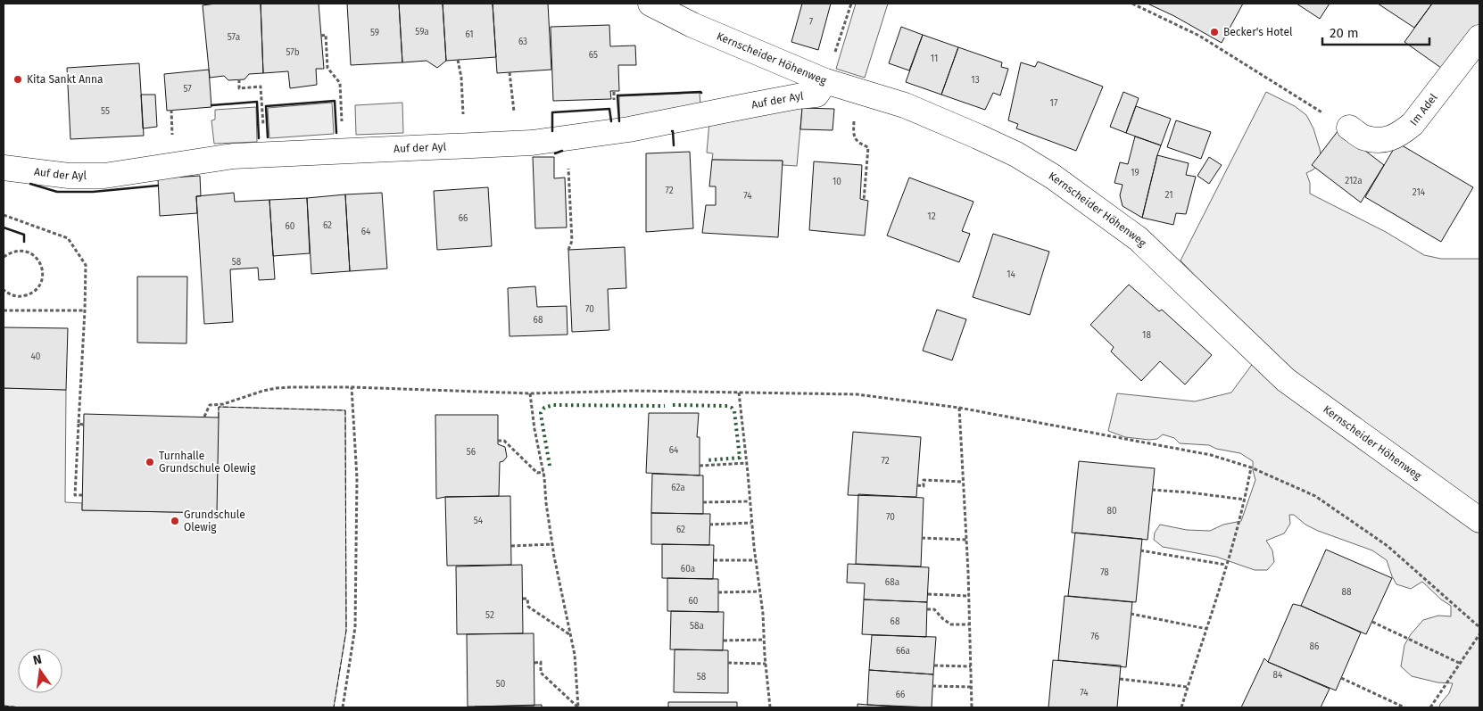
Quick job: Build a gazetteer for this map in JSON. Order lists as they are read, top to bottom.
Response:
{
  "streets": {
    "street": ["Kernscheider Höhenweg", "Auf der Ayl", "Im Adel"]
  },
  "crossings": [
    ["Kernscheider Höhenweg", "Auf der Ayl"]
  ],
  "places": [
    "Becker's Hotel",
    "Kita Sankt Anna",
    "Turnhalle Grundschule Olewig",
    "Grundschule Olewig"
  ],
  "house_numbers": [
    "7",
    "59a",
    "59",
    "61",
    "57a",
    "63",
    "57b",
    "65",
    "11",
    "13",
    "57",
    "17",
    "55",
    "19",
    "212a",
    "10",
    "72",
    "214",
    "21",
    "74",
    "12",
    "66",
    "62",
    "60",
    "64",
    "58",
    "14",
    "70",
    "68",
    "18",
    "40",
    "64",
    "56",
    "72",
    "62a",
    "80",
    "70",
    "54",
    "62",
    "60a",
    "78",
    "68a",
    "88",
    "60",
    "52",
    "68",
    "58a",
    "76",
    "86",
    "66a",
    "84",
    "58",
    "50",
    "74",
    "66"
  ],
  "scale_bar": "20 m",
  "north": "top"
}
